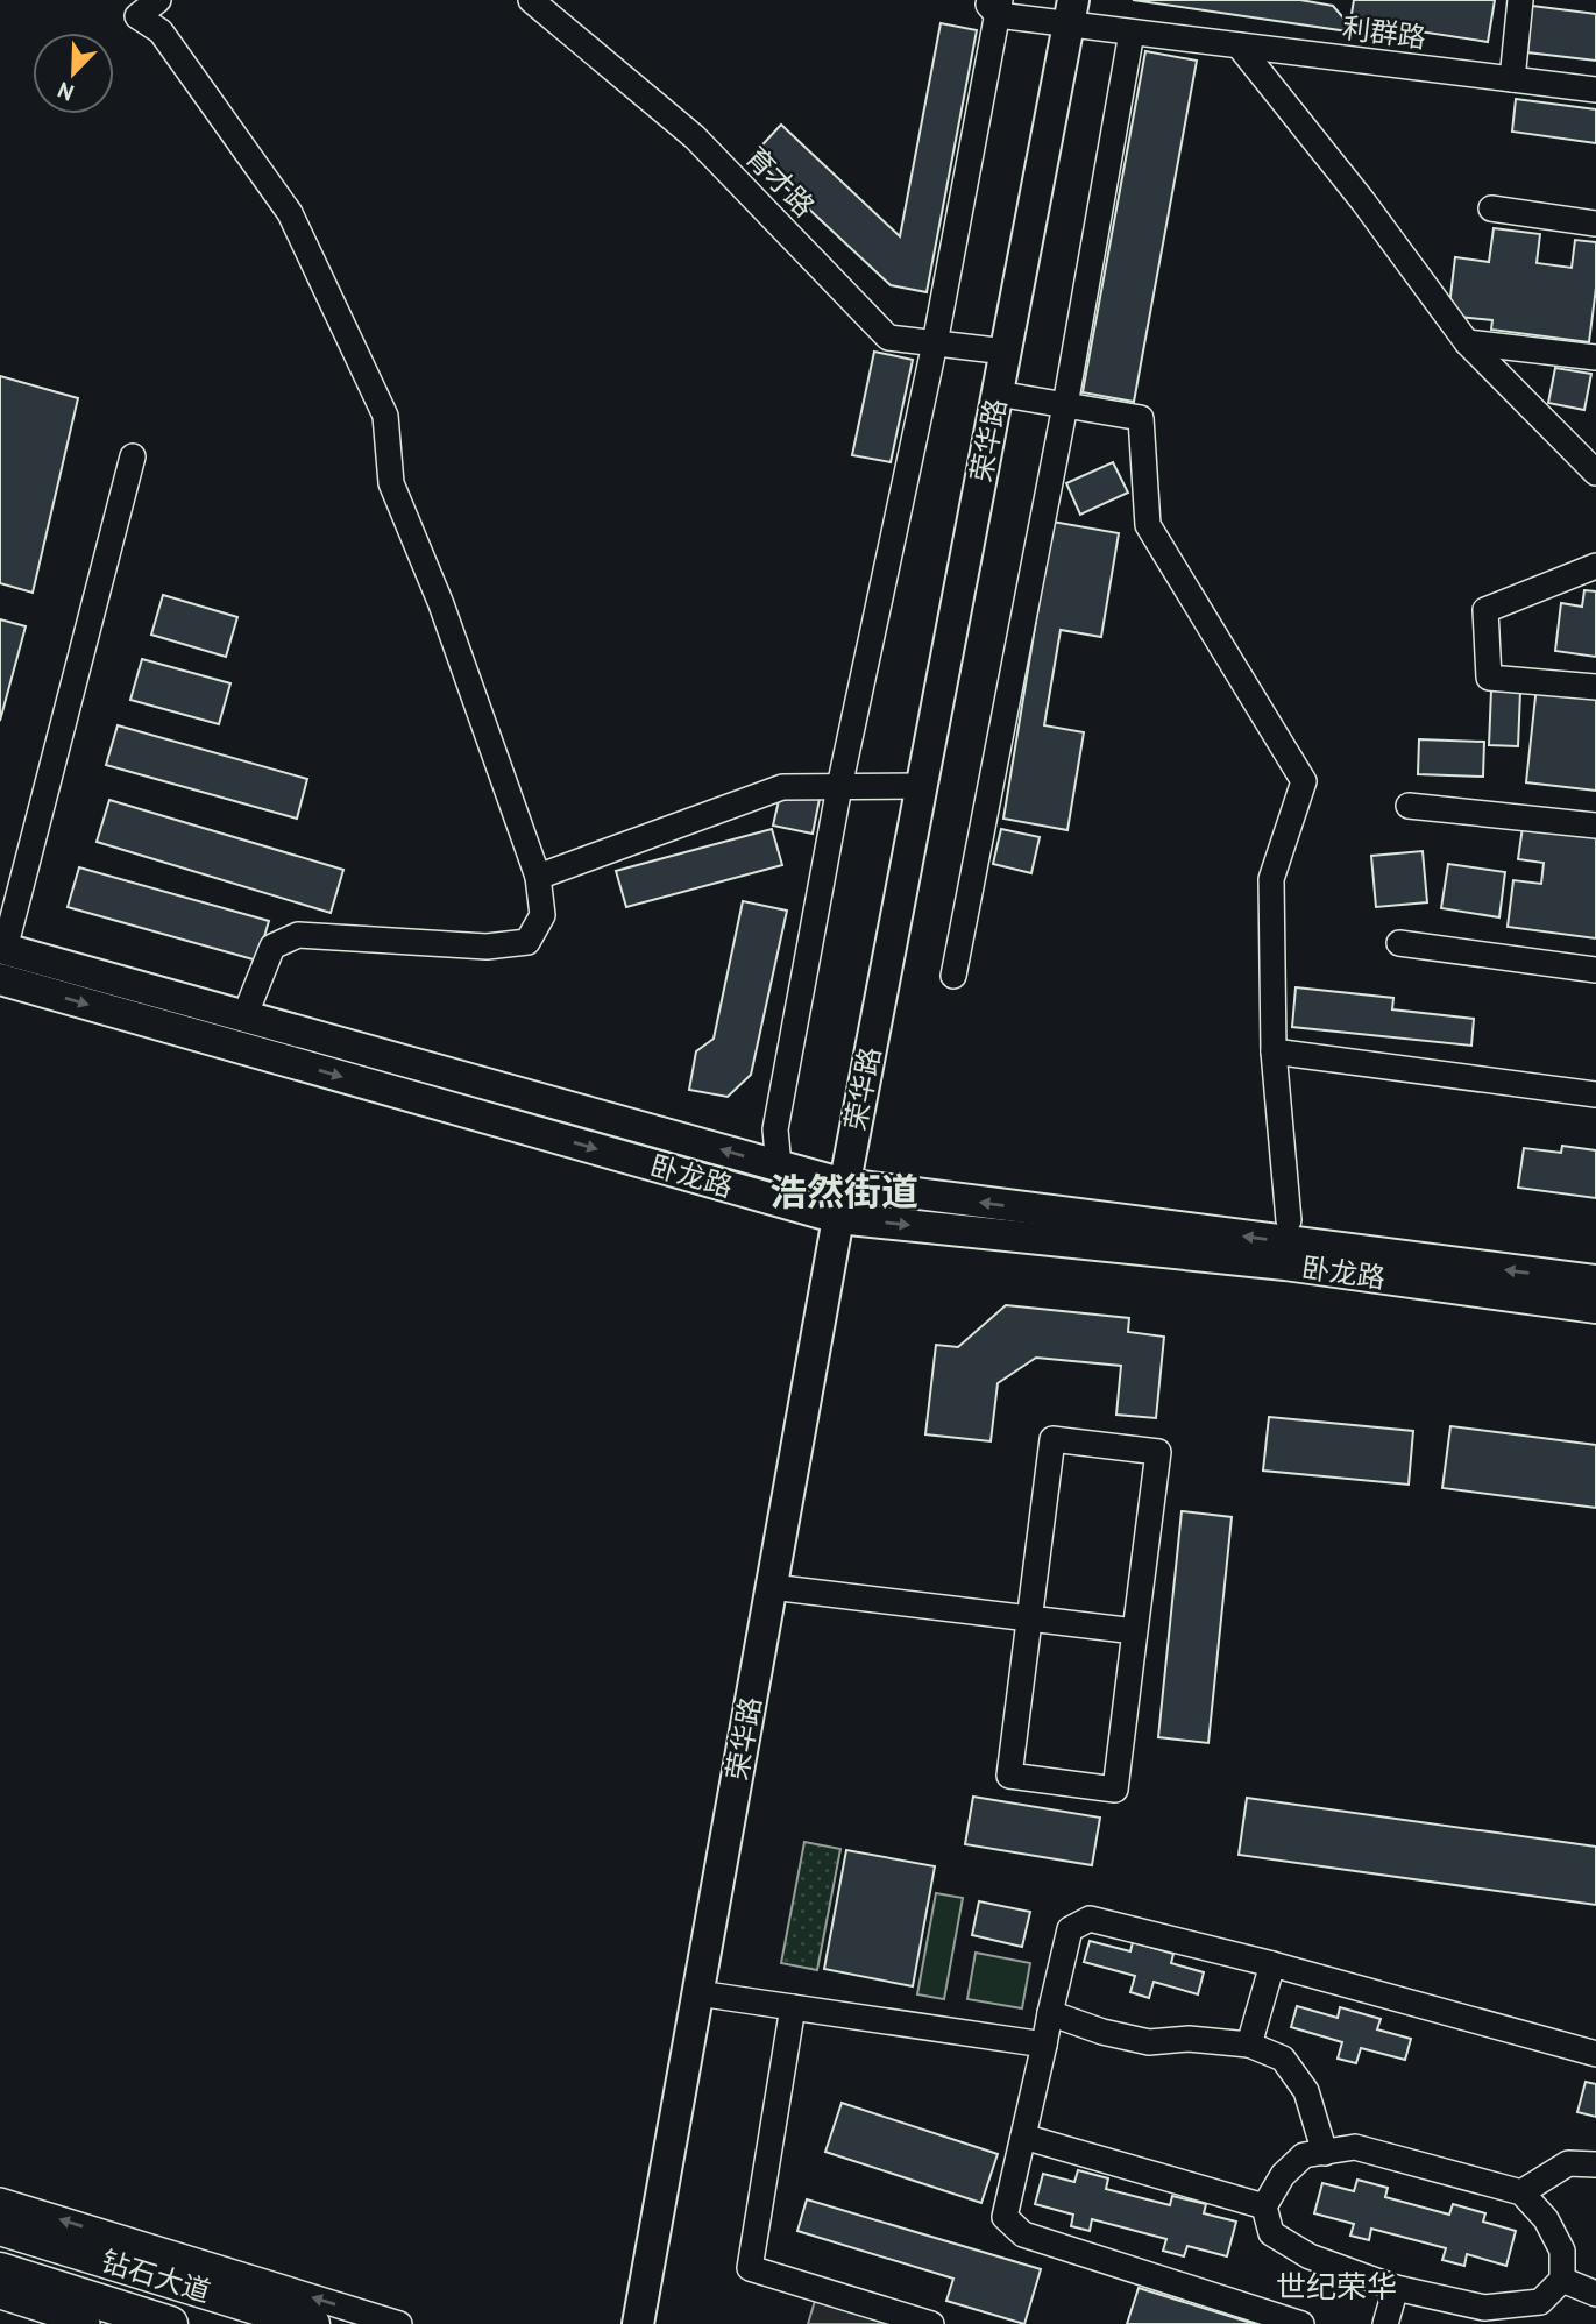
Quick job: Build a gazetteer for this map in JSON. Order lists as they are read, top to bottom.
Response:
{
  "streets": {
    "highway": ["钻石大道"],
    "main road": ["荣华路", "卧龙路"],
    "street": ["利群路", "育才路"]
  },
  "crossings": [
    ["利群路", "荣华路"],
    ["育才路", "荣华路"],
    ["荣华路", "卧龙路"]
  ],
  "districts": ["浩然街道", "世纪荣华"],
  "north": "bottom left"
}
